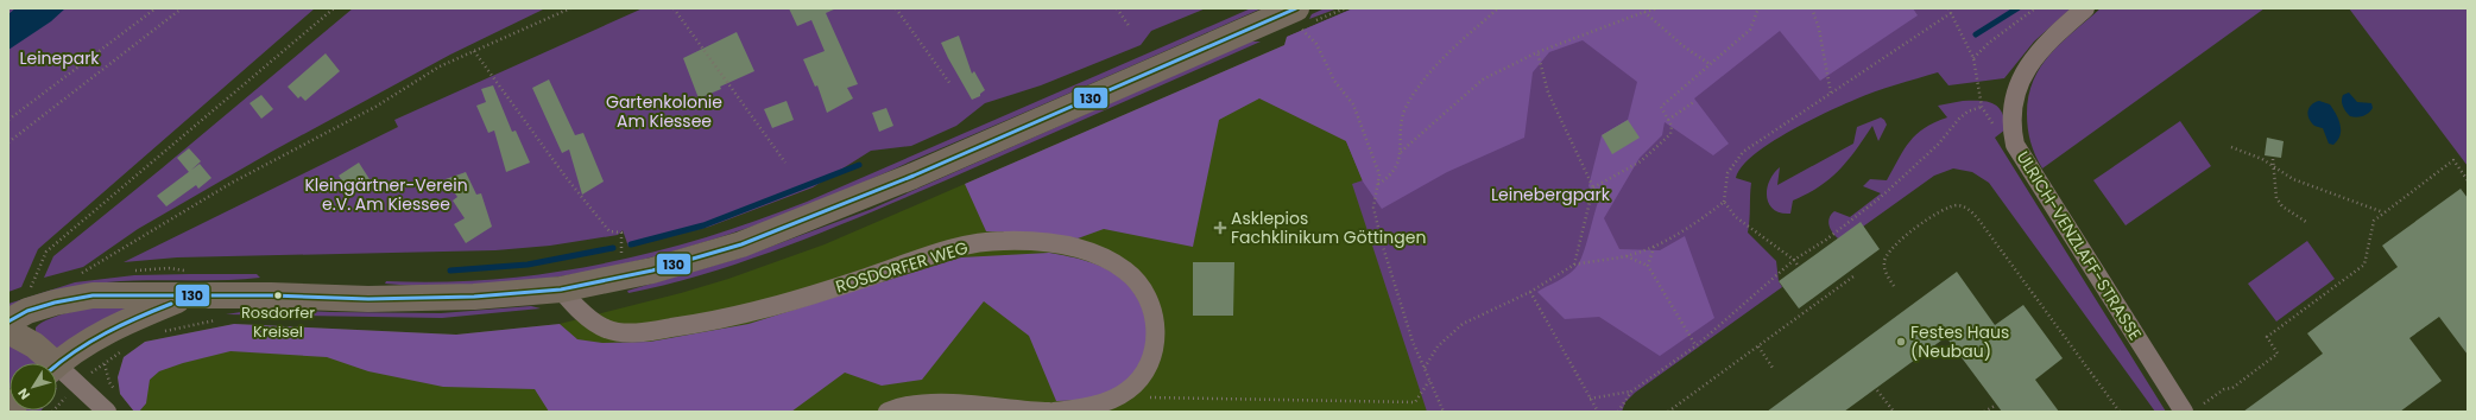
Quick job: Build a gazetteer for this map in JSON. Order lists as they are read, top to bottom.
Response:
{
  "streets": {
    "street": ["ULRICH-VENZLAFF-STRASSE", "ROSDORFER WEG"]
  },
  "parks": [
    "Leinepark",
    "Gartenkolonie Am Kiessee",
    "Kleingärtner-Verein e.V. Am Kiessee",
    "Leinebergpark"
  ],
  "places": {
    "health": ["Asklepios Fachklinikum Göttingen"],
    "other": ["Rosdorfer Kreisel", "Festes Haus (Neubau)"]
  },
  "lines": ["transit line 130"],
  "north": "bottom left"
}
